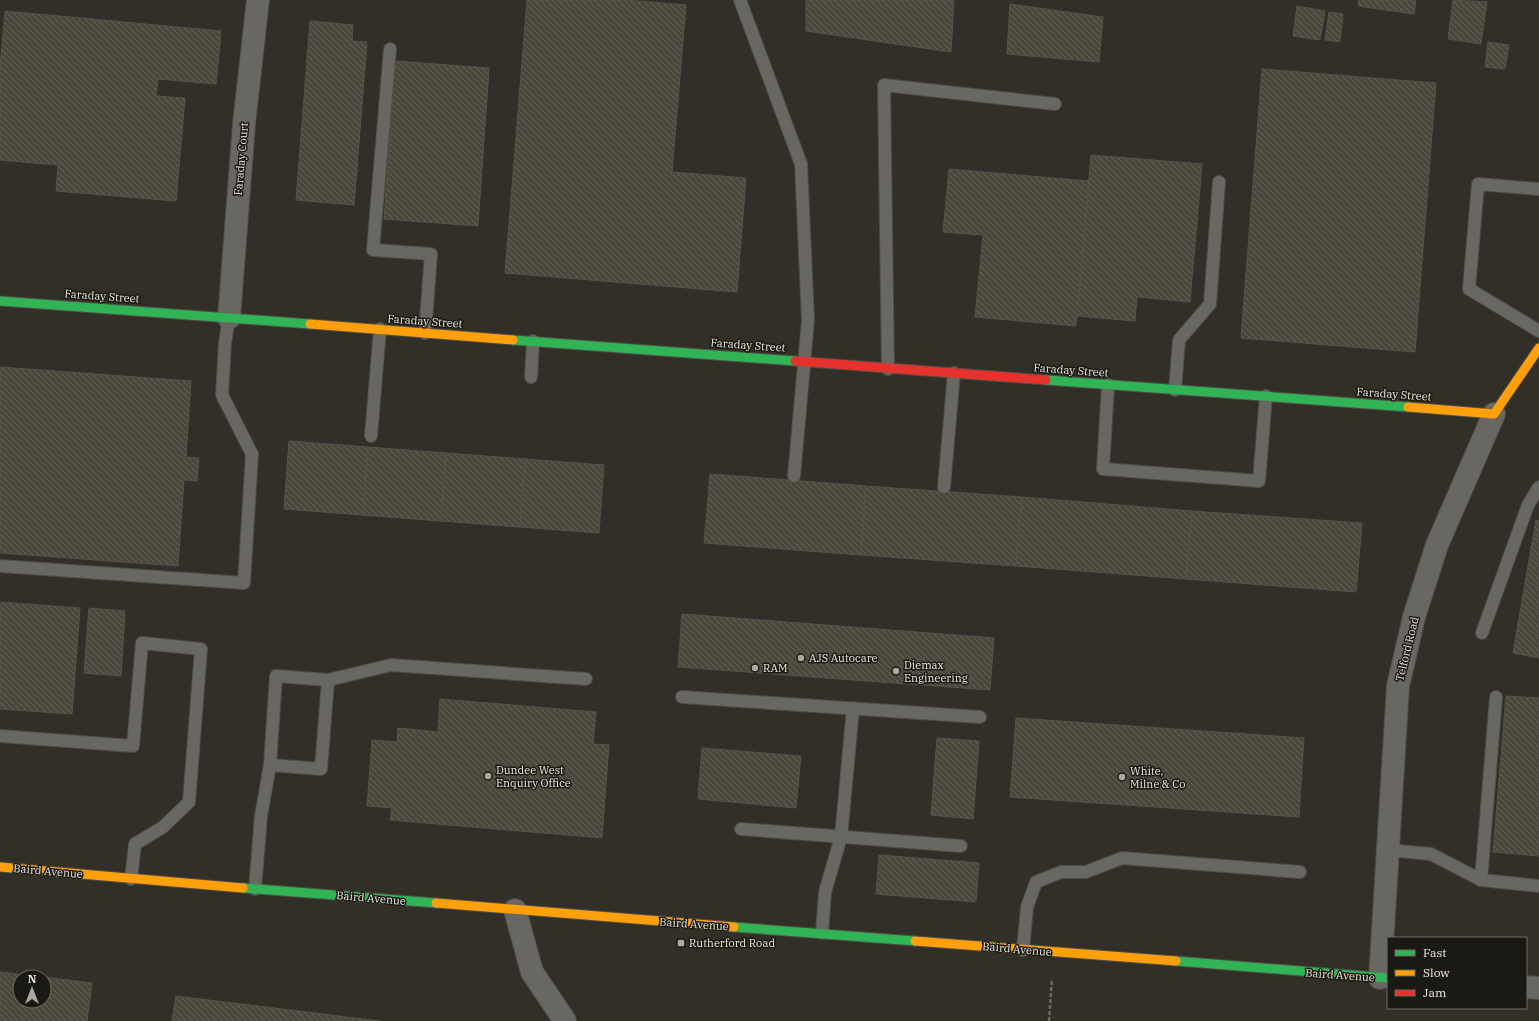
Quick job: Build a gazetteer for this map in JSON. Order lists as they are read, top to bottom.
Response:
{
  "streets": {
    "street": [
      "Faraday Court",
      "Faraday Street",
      "Telford Road",
      "Baird Avenue"
    ]
  },
  "crossings": [
    ["Faraday Court", "Faraday Street"],
    ["Faraday Street", "Telford Road"],
    ["Telford Road", "Baird Avenue"]
  ],
  "places": {
    "other": [
      "AJS Autocare",
      "RAM",
      "Diemax Engineering",
      "Dundee West Enquiry Office",
      "White, Milne & Co"
    ],
    "transit": ["Rutherford Road"]
  },
  "legend": ["Fast", "Slow", "Jam"],
  "north": "top"
}
